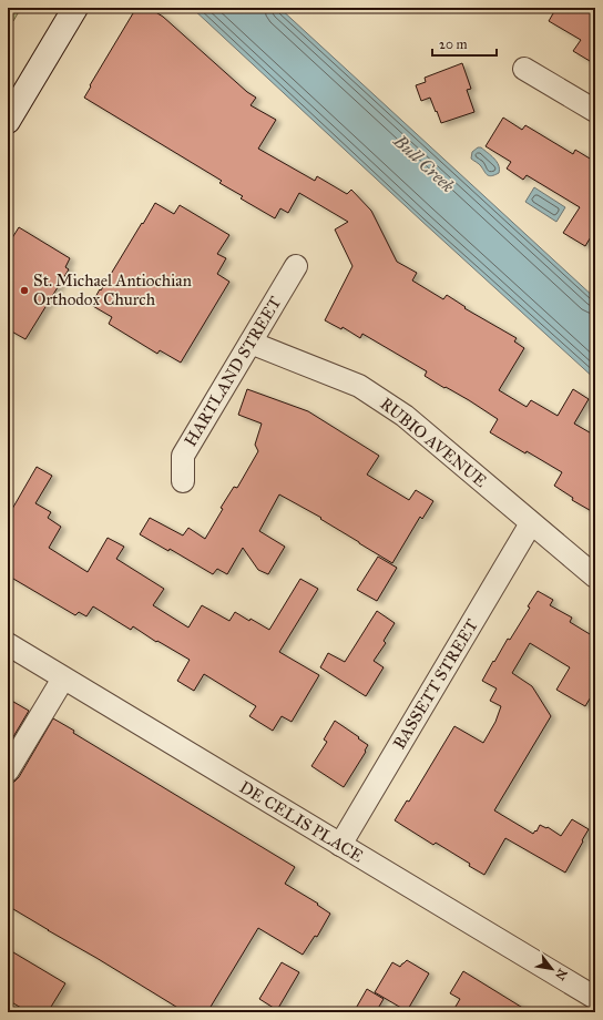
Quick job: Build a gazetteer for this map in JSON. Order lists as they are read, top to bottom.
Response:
{
  "streets": {
    "street": [
      "HARTLAND STREET",
      "RUBIO AVENUE",
      "BASSETT STREET",
      "DE CELIS PLACE"
    ]
  },
  "crossings": [
    ["HARTLAND STREET", "RUBIO AVENUE"],
    ["RUBIO AVENUE", "BASSETT STREET"],
    ["BASSETT STREET", "DE CELIS PLACE"]
  ],
  "water": ["Bull Creek"],
  "places": ["St. Michael Antiochian Orthodox Church"],
  "scale_bar": "20 m",
  "north": "bottom right"
}
